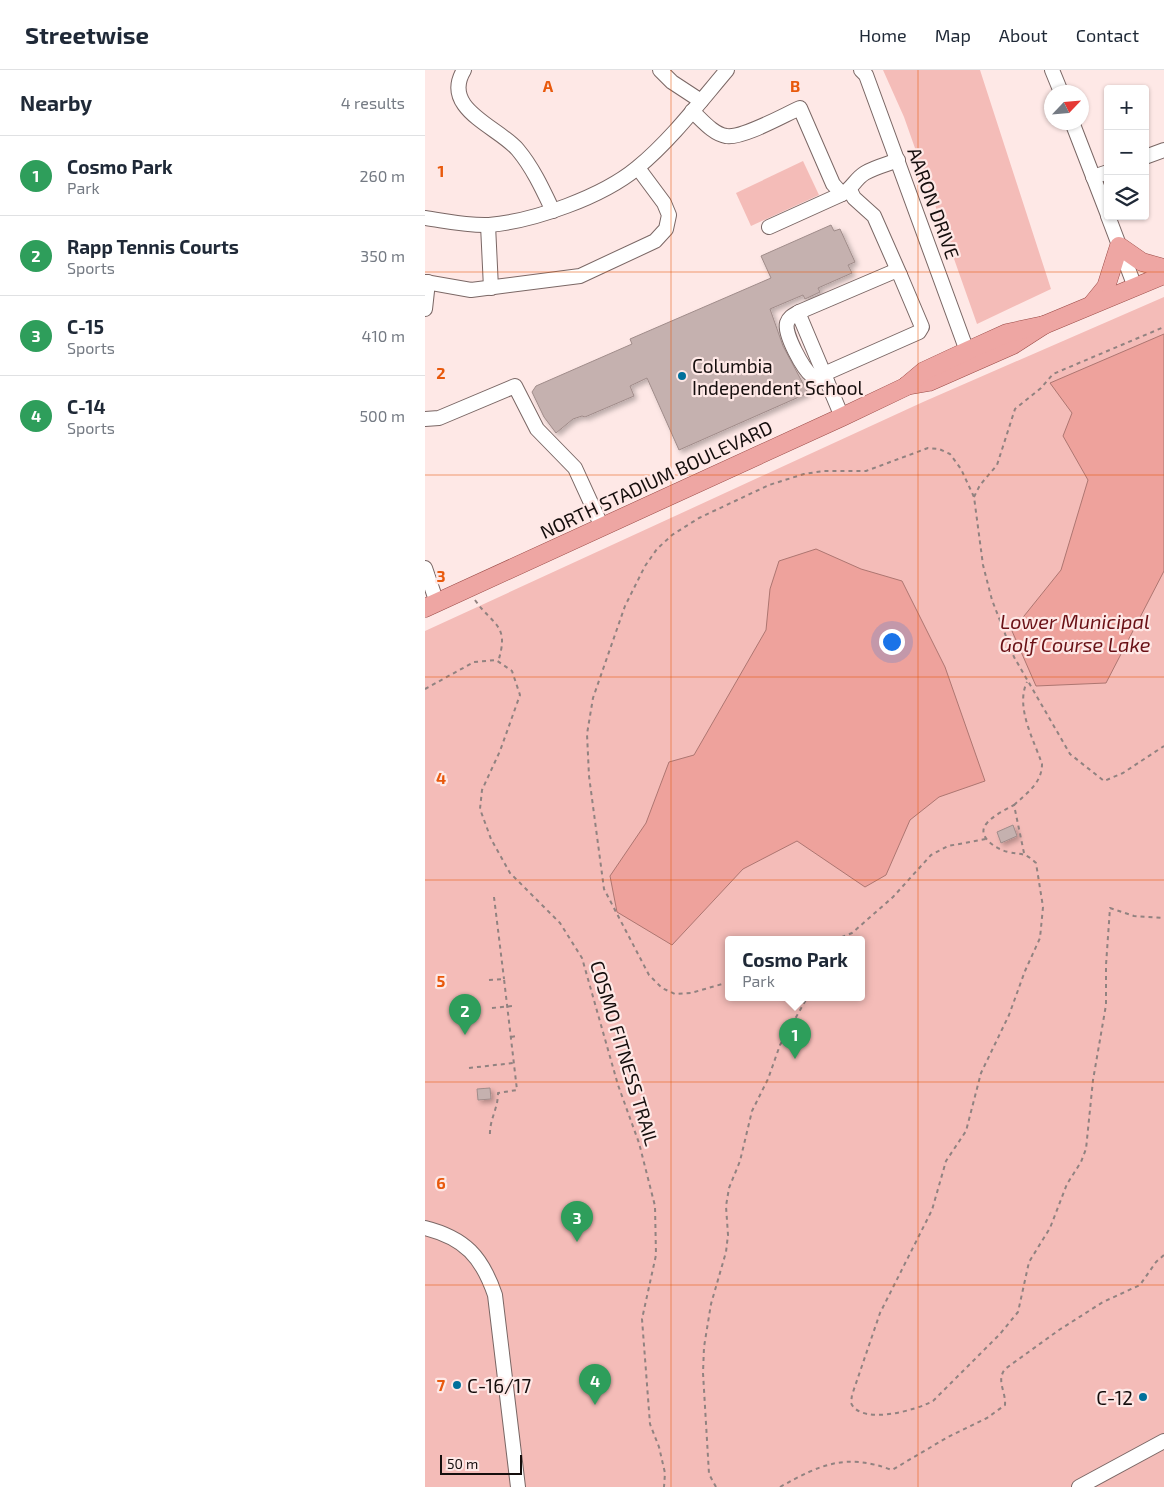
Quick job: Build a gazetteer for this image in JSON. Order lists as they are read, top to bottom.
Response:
{
  "streets": {
    "main road": ["NORTH STADIUM BOULEVARD"],
    "street": ["AARON DRIVE"],
    "path": ["COSMO FITNESS TRAIL"]
  },
  "crossings": [
    ["AARON DRIVE", "NORTH STADIUM BOULEVARD"]
  ],
  "water": ["Lower Municipal Golf Course Lake"],
  "places": ["Columbia Independent School", "C-16/17", "C-12"],
  "scale_bar": "50 m",
  "north": "top right",
  "page": {
    "header": "Streetwise",
    "nav": [
      "Home",
      "Map",
      "About",
      "Contact"
    ],
    "heading": ["Nearby", "4 results"],
    "map_buttons": ["+", "−"],
    "list": [
      {
        "mark": "1",
        "name": "Cosmo Park",
        "note": "Park",
        "value": "260 m"
      },
      {
        "mark": "2",
        "name": "Rapp Tennis Courts",
        "note": "Sports",
        "value": "350 m"
      },
      {
        "mark": "3",
        "name": "C-15",
        "note": "Sports",
        "value": "410 m"
      },
      {
        "mark": "4",
        "name": "C-14",
        "note": "Sports",
        "value": "500 m"
      }
    ],
    "popup": ["Cosmo Park", "Park"],
    "pins": [
      "2",
      "1",
      "3",
      "4"
    ],
    "scale": "50 m"
  },
  "grid": {
    "columns": ["A", "B"],
    "rows": [
      "1",
      "2",
      "3",
      "4",
      "5",
      "6",
      "7"
    ]
  }
}
